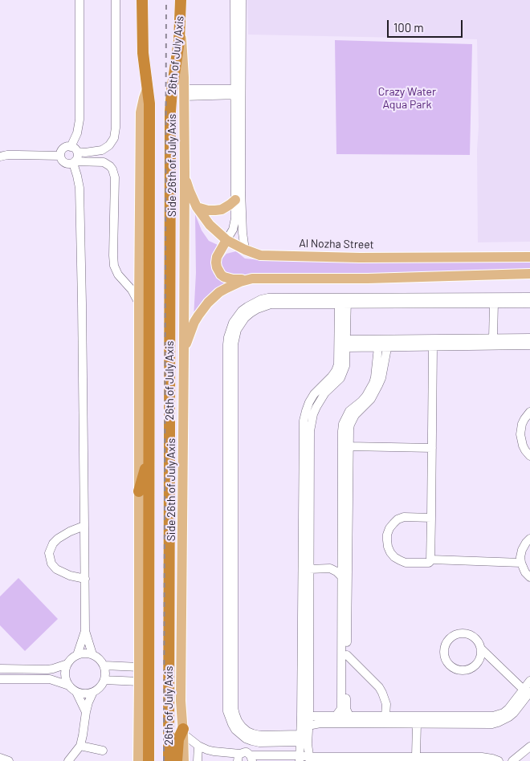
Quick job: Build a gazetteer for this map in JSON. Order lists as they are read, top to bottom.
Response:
{
  "streets": {
    "highway": ["26th of July Axis"],
    "main road": ["Side 26th of July Axis", "Al Nozha Street"]
  },
  "crossings": [
    ["26th of July Axis", "Side 26th of July Axis"],
    ["Side 26th of July Axis", "Al Nozha Street"]
  ],
  "parks": ["Crazy Water Aqua Park"],
  "scale_bar": "100 m"
}
